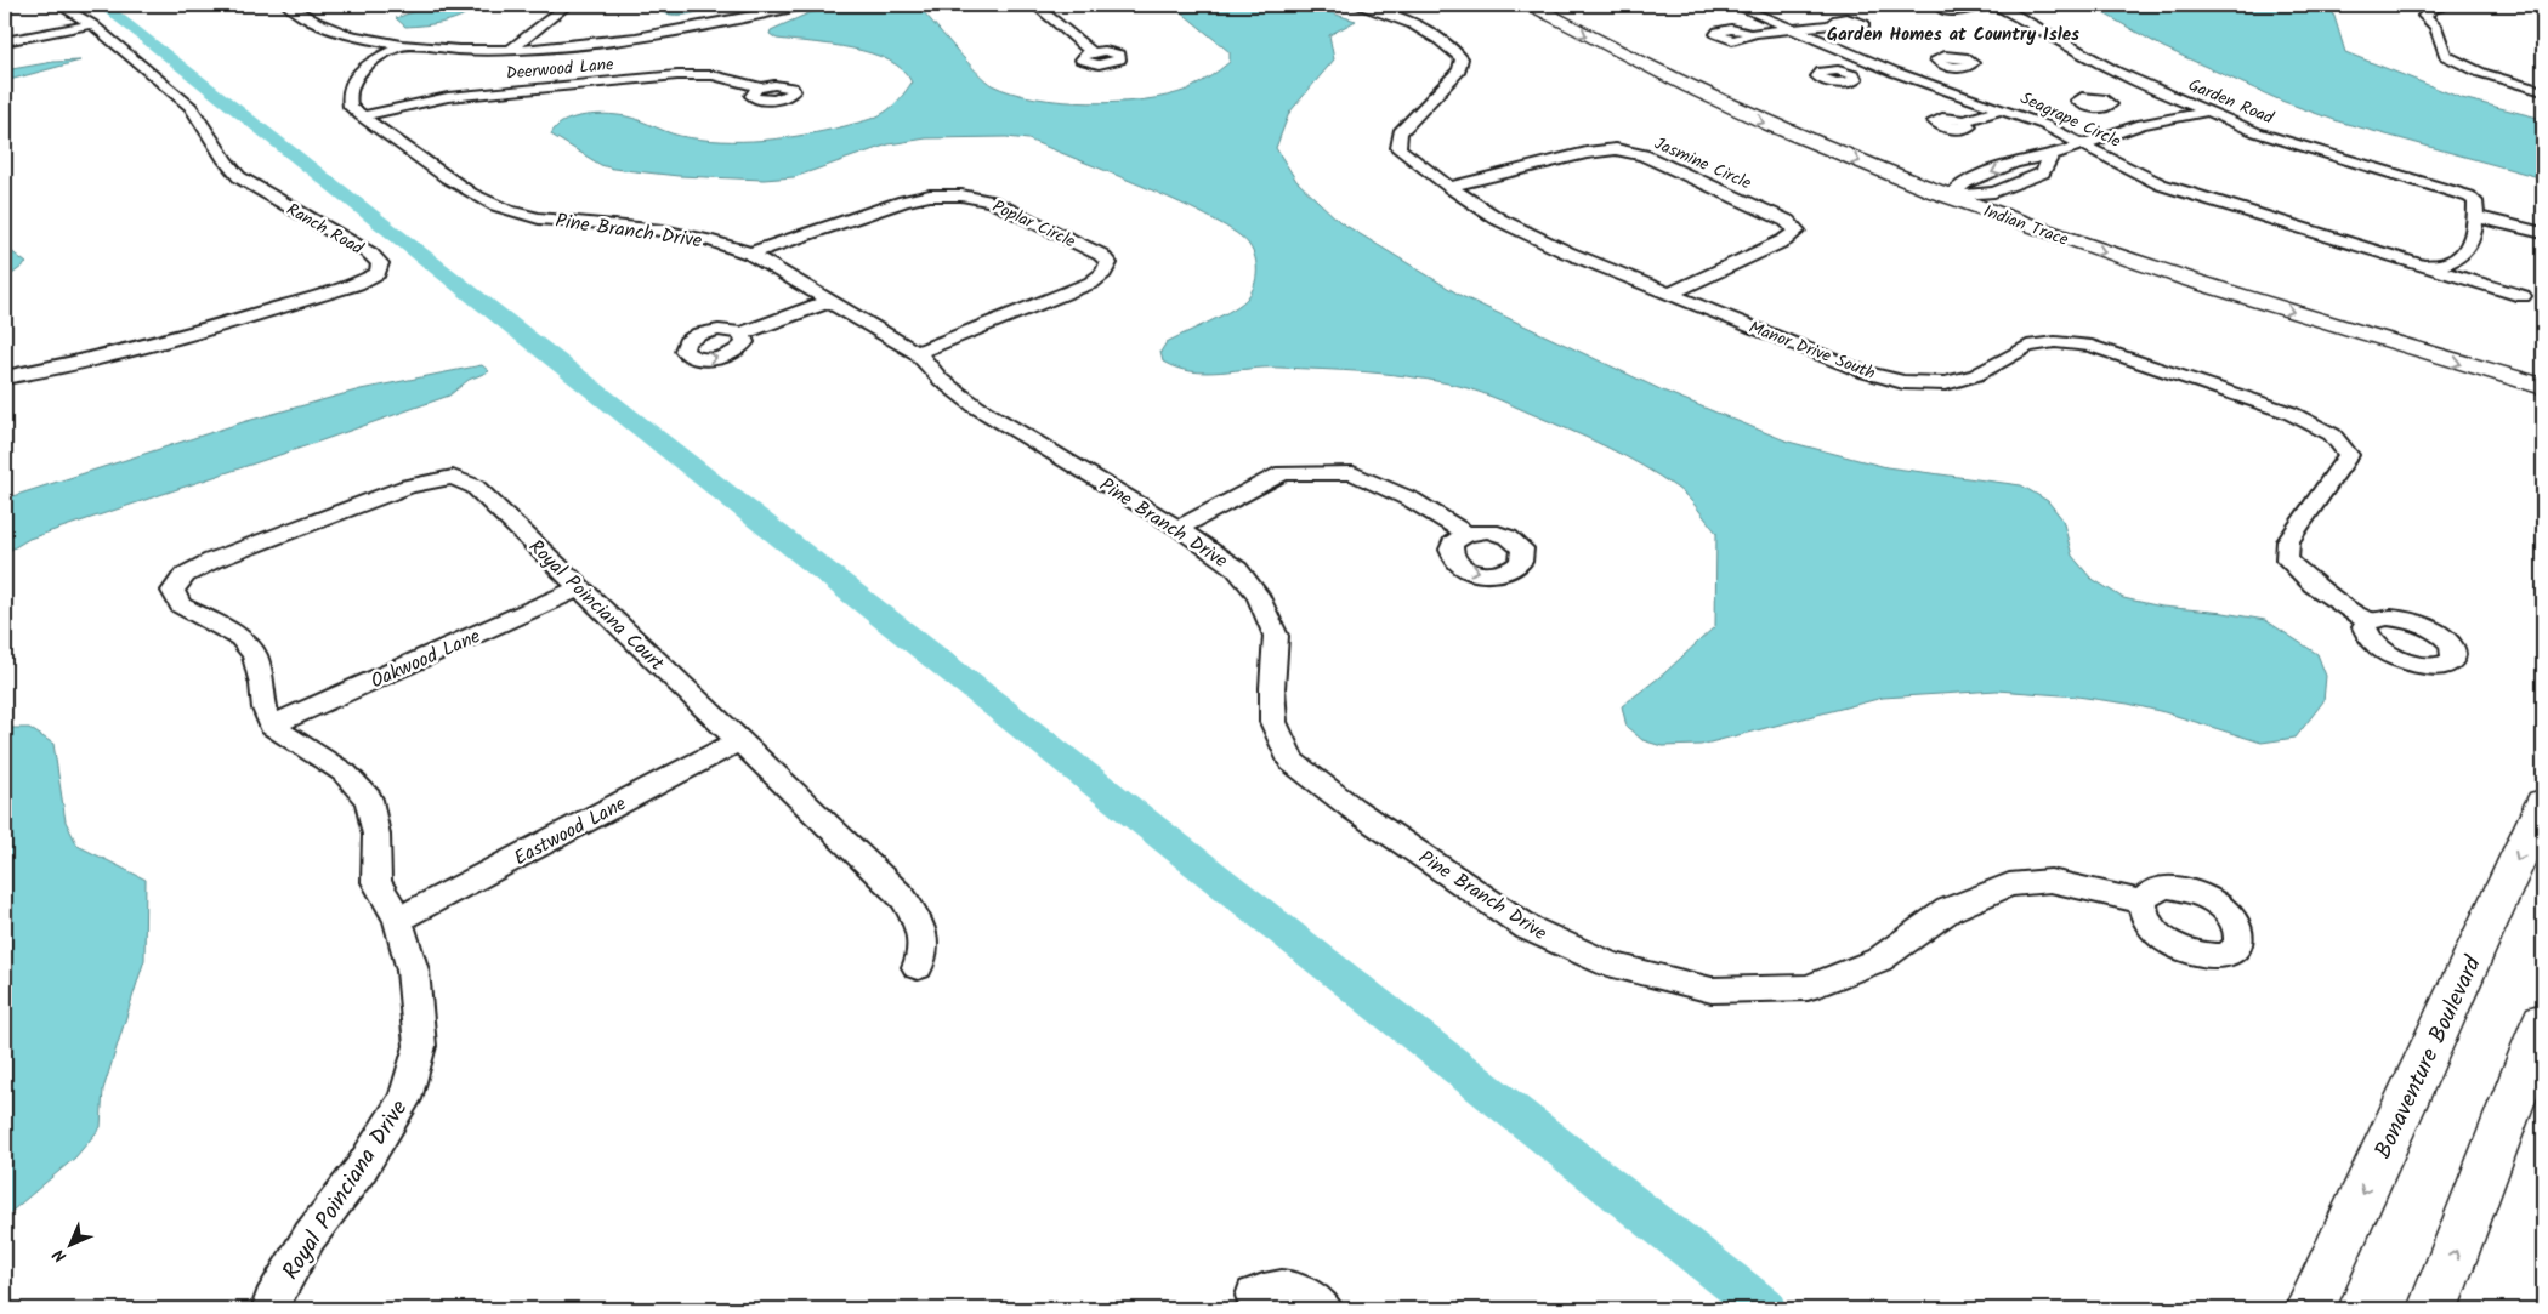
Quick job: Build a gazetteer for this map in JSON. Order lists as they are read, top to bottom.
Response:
{
  "streets": {
    "main road": ["Indian Trace", "Bonaventure Boulevard"],
    "street": [
      "Deerwood Lane",
      "Garden Road",
      "Seagrape Circle",
      "Jasmine Circle",
      "Poplar Circle",
      "Ranch Road",
      "Pine Branch Drive",
      "Manor Drive South",
      "Royal Poinciana Court",
      "Oakwood Lane",
      "Eastwood Lane",
      "Royal Poinciana Drive"
    ]
  },
  "crossings": [
    ["Deerwood Lane", "Pine Branch Drive"],
    ["Garden Road", "Seagrape Circle"],
    ["Jasmine Circle", "Manor Drive South"],
    ["Poplar Circle", "Pine Branch Drive"],
    ["Royal Poinciana Court", "Oakwood Lane"],
    ["Royal Poinciana Court", "Eastwood Lane"],
    ["Royal Poinciana Court", "Royal Poinciana Drive"],
    ["Oakwood Lane", "Royal Poinciana Drive"],
    ["Eastwood Lane", "Royal Poinciana Drive"]
  ],
  "districts": ["Garden Homes at Country Isles"],
  "north": "bottom left"
}
